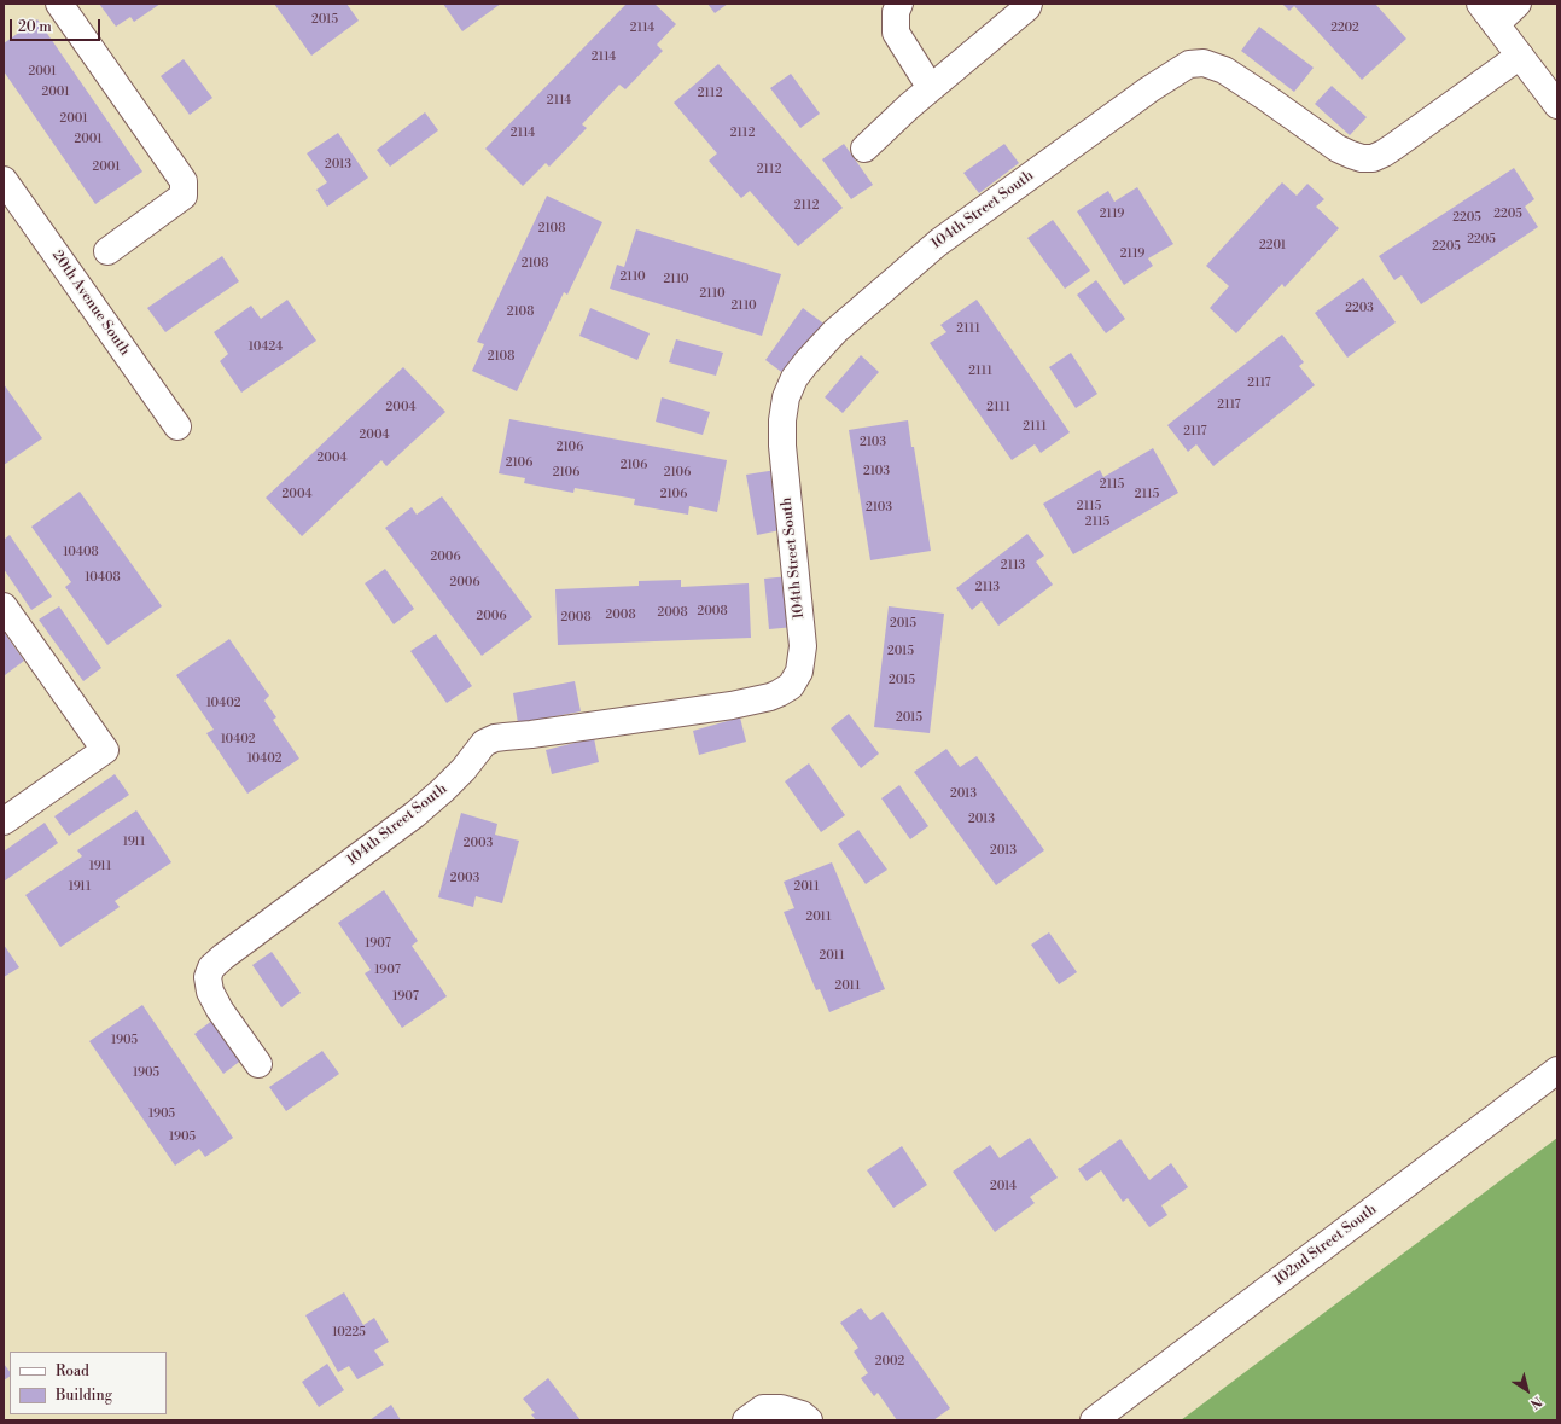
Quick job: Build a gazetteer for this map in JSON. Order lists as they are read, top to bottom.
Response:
{
  "streets": {
    "street": ["104th Street South", "20th Avenue South", "102nd Street South"]
  },
  "house_numbers": [
    "2015",
    "2114",
    "2202",
    "2114",
    "2001",
    "2001",
    "2112",
    "2114",
    "2001",
    "2114",
    "2112",
    "2001",
    "2013",
    "2001",
    "2112",
    "2112",
    "2119",
    "2205",
    "2205",
    "2108",
    "2205",
    "2201",
    "2205",
    "2119",
    "2108",
    "2110",
    "2110",
    "2110",
    "2110",
    "2203",
    "2108",
    "2111",
    "10424",
    "2108",
    "2111",
    "2117",
    "2117",
    "2004",
    "2111",
    "2111",
    "2117",
    "2004",
    "2103",
    "2106",
    "2004",
    "2106",
    "2106",
    "2103",
    "2106",
    "2106",
    "2115",
    "2004",
    "2106",
    "2115",
    "2115",
    "2103",
    "2115",
    "10408",
    "2006",
    "2113",
    "10408",
    "2006",
    "2113",
    "2008",
    "2008",
    "2008",
    "2006",
    "2008",
    "2015",
    "2015",
    "2015",
    "10402",
    "2015",
    "10402",
    "10402",
    "2013",
    "2013",
    "1911",
    "2003",
    "2013",
    "1911",
    "2003",
    "1911",
    "2011",
    "2011",
    "1907",
    "2011",
    "1907",
    "2011",
    "1907",
    "1905",
    "1905",
    "1905",
    "1905",
    "2014",
    "10225",
    "2002"
  ],
  "legend": ["Road", "Building"],
  "scale_bar": "20 m",
  "north": "bottom right"
}
